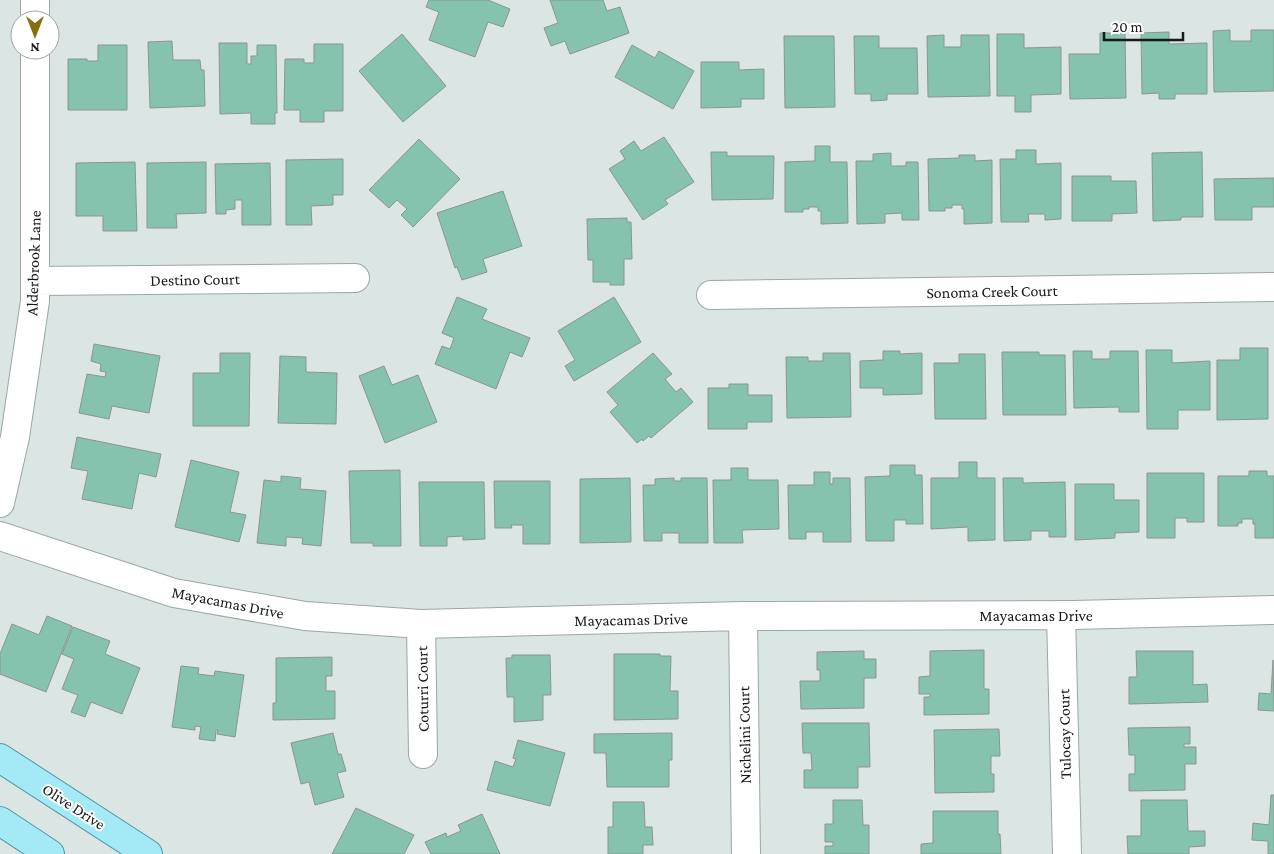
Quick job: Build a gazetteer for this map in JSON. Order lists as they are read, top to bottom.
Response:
{
  "streets": {
    "main road": ["Olive Drive"],
    "street": [
      "Alderbrook Lane",
      "Destino Court",
      "Sonoma Creek Court",
      "Mayacamas Drive",
      "Coturri Court",
      "Tulocay Court",
      "Nichelini Court"
    ]
  },
  "crossings": [
    ["Alderbrook Lane", "Destino Court"],
    ["Mayacamas Drive", "Coturri Court"],
    ["Mayacamas Drive", "Tulocay Court"],
    ["Mayacamas Drive", "Nichelini Court"]
  ],
  "scale_bar": "20 m",
  "north": "bottom"
}
